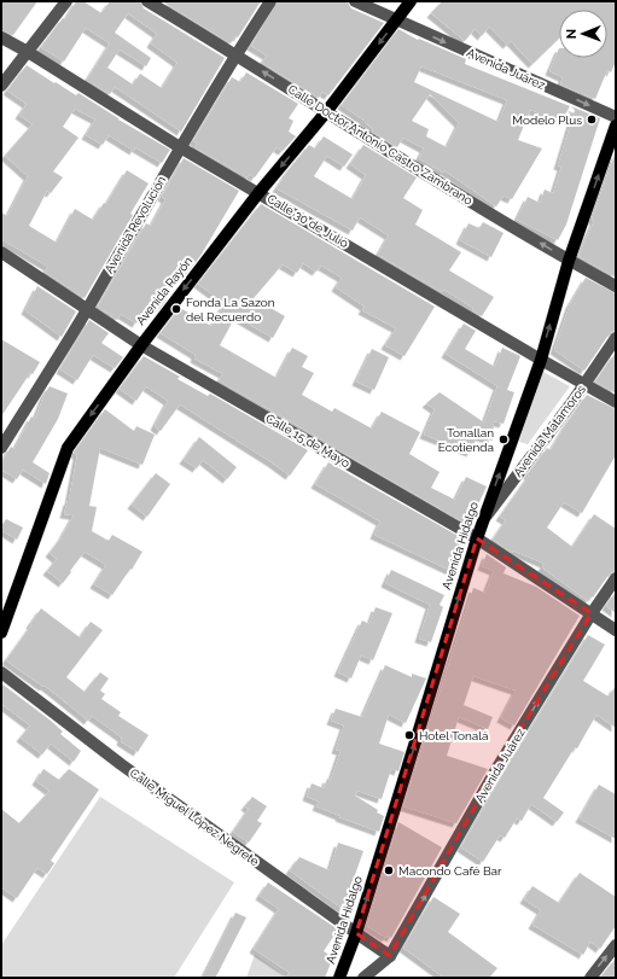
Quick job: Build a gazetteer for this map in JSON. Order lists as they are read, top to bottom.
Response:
{
  "streets": {
    "main road": ["Avenida Rayón", "Avenida Hidalgo"],
    "street": [
      "Avenida Juárez",
      "Calle Doctor Antonio Castro Zambrano",
      "Calle 30 de Julio",
      "Avenida Revolución",
      "Avenida Matamoros",
      "Calle 15 de Mayo",
      "Calle Miguel López Negrete"
    ]
  },
  "crossings": [
    ["Avenida Juárez", "Avenida Rayón"],
    ["Avenida Juárez", "Calle 15 de Mayo"],
    ["Avenida Juárez", "Calle Miguel López Negrete"],
    ["Calle Doctor Antonio Castro Zambrano", "Avenida Revolución"],
    ["Calle Doctor Antonio Castro Zambrano", "Avenida Rayón"],
    ["Calle Doctor Antonio Castro Zambrano", "Avenida Hidalgo"],
    ["Calle 30 de Julio", "Avenida Revolución"],
    ["Calle 30 de Julio", "Avenida Rayón"],
    ["Calle 30 de Julio", "Avenida Matamoros"],
    ["Calle 30 de Julio", "Avenida Hidalgo"],
    ["Avenida Revolución", "Calle 15 de Mayo"],
    ["Avenida Rayón", "Calle 15 de Mayo"],
    ["Avenida Matamoros", "Avenida Hidalgo"],
    ["Calle 15 de Mayo", "Avenida Hidalgo"],
    ["Avenida Hidalgo", "Calle Miguel López Negrete"]
  ],
  "one_way": ["Calle Doctor Antonio Castro Zambrano", "Avenida Rayón", "Avenida Hidalgo"],
  "places": [
    "Modelo Plus",
    "Fonda La Sazon del Recuerdo",
    "Tonallan Ecotienda",
    "Hotel Tonalá",
    "Macondo Café Bar"
  ],
  "north": "left"
}
